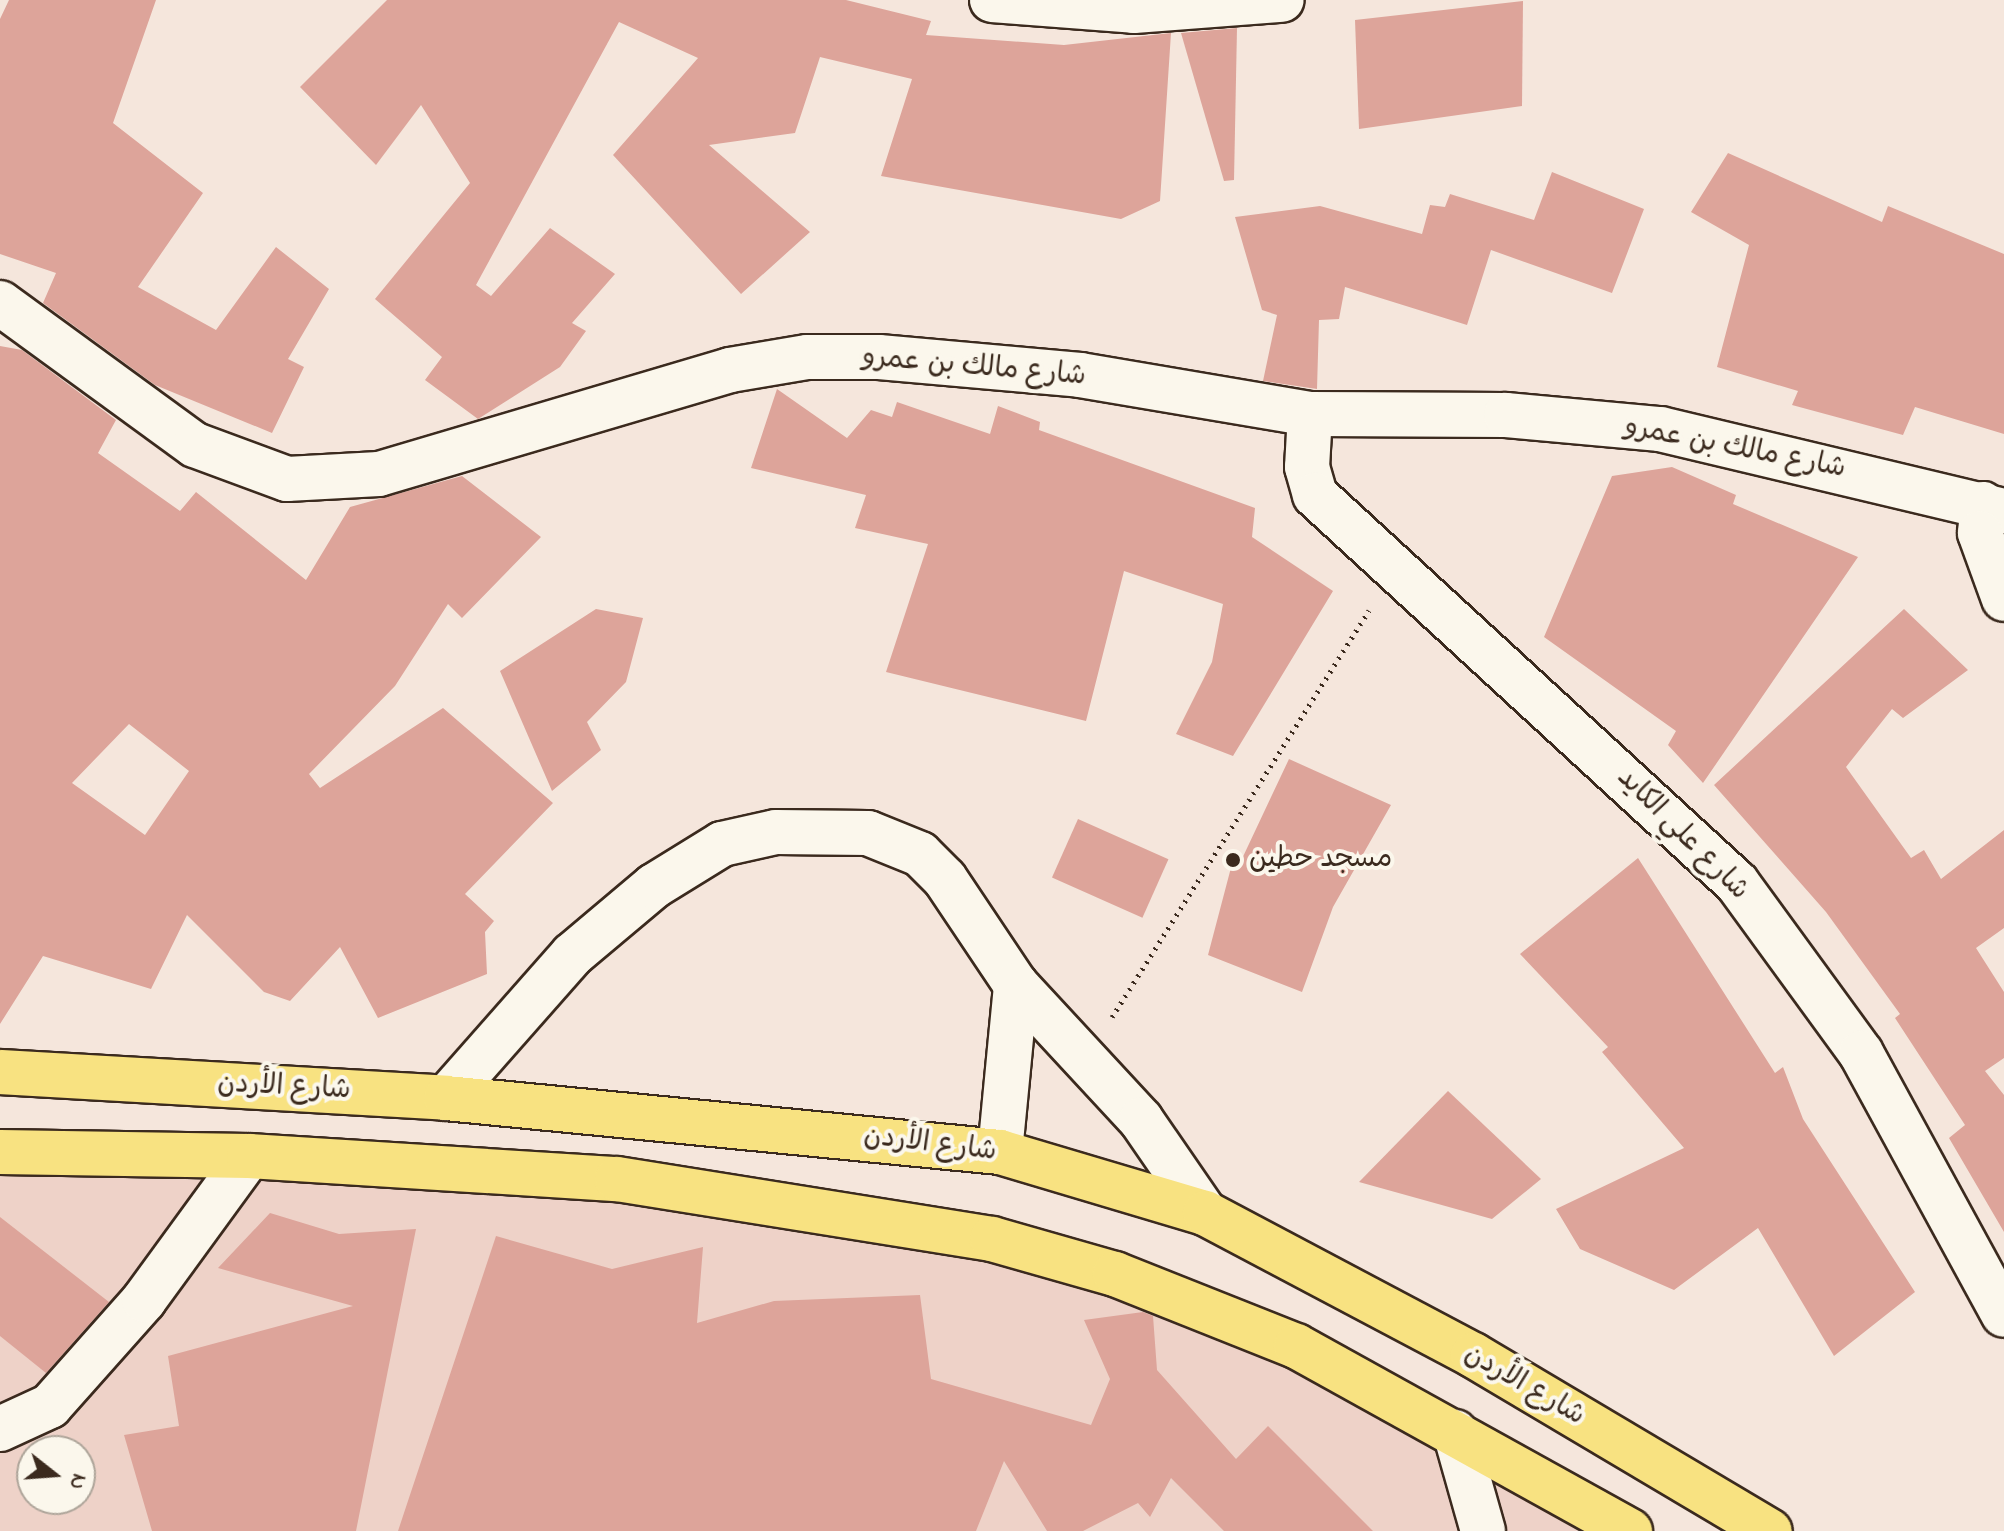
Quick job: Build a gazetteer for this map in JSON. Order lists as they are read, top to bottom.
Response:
{
  "streets": {
    "highway": ["شارع الأردن"],
    "street": ["شارع مالك بن عمرو", "شارع علي الكايد"]
  },
  "crossings": [
    ["شارع مالك بن عمرو", "شارع علي الكايد"]
  ],
  "places": ["مسجد حطين"],
  "north": "right"
}
